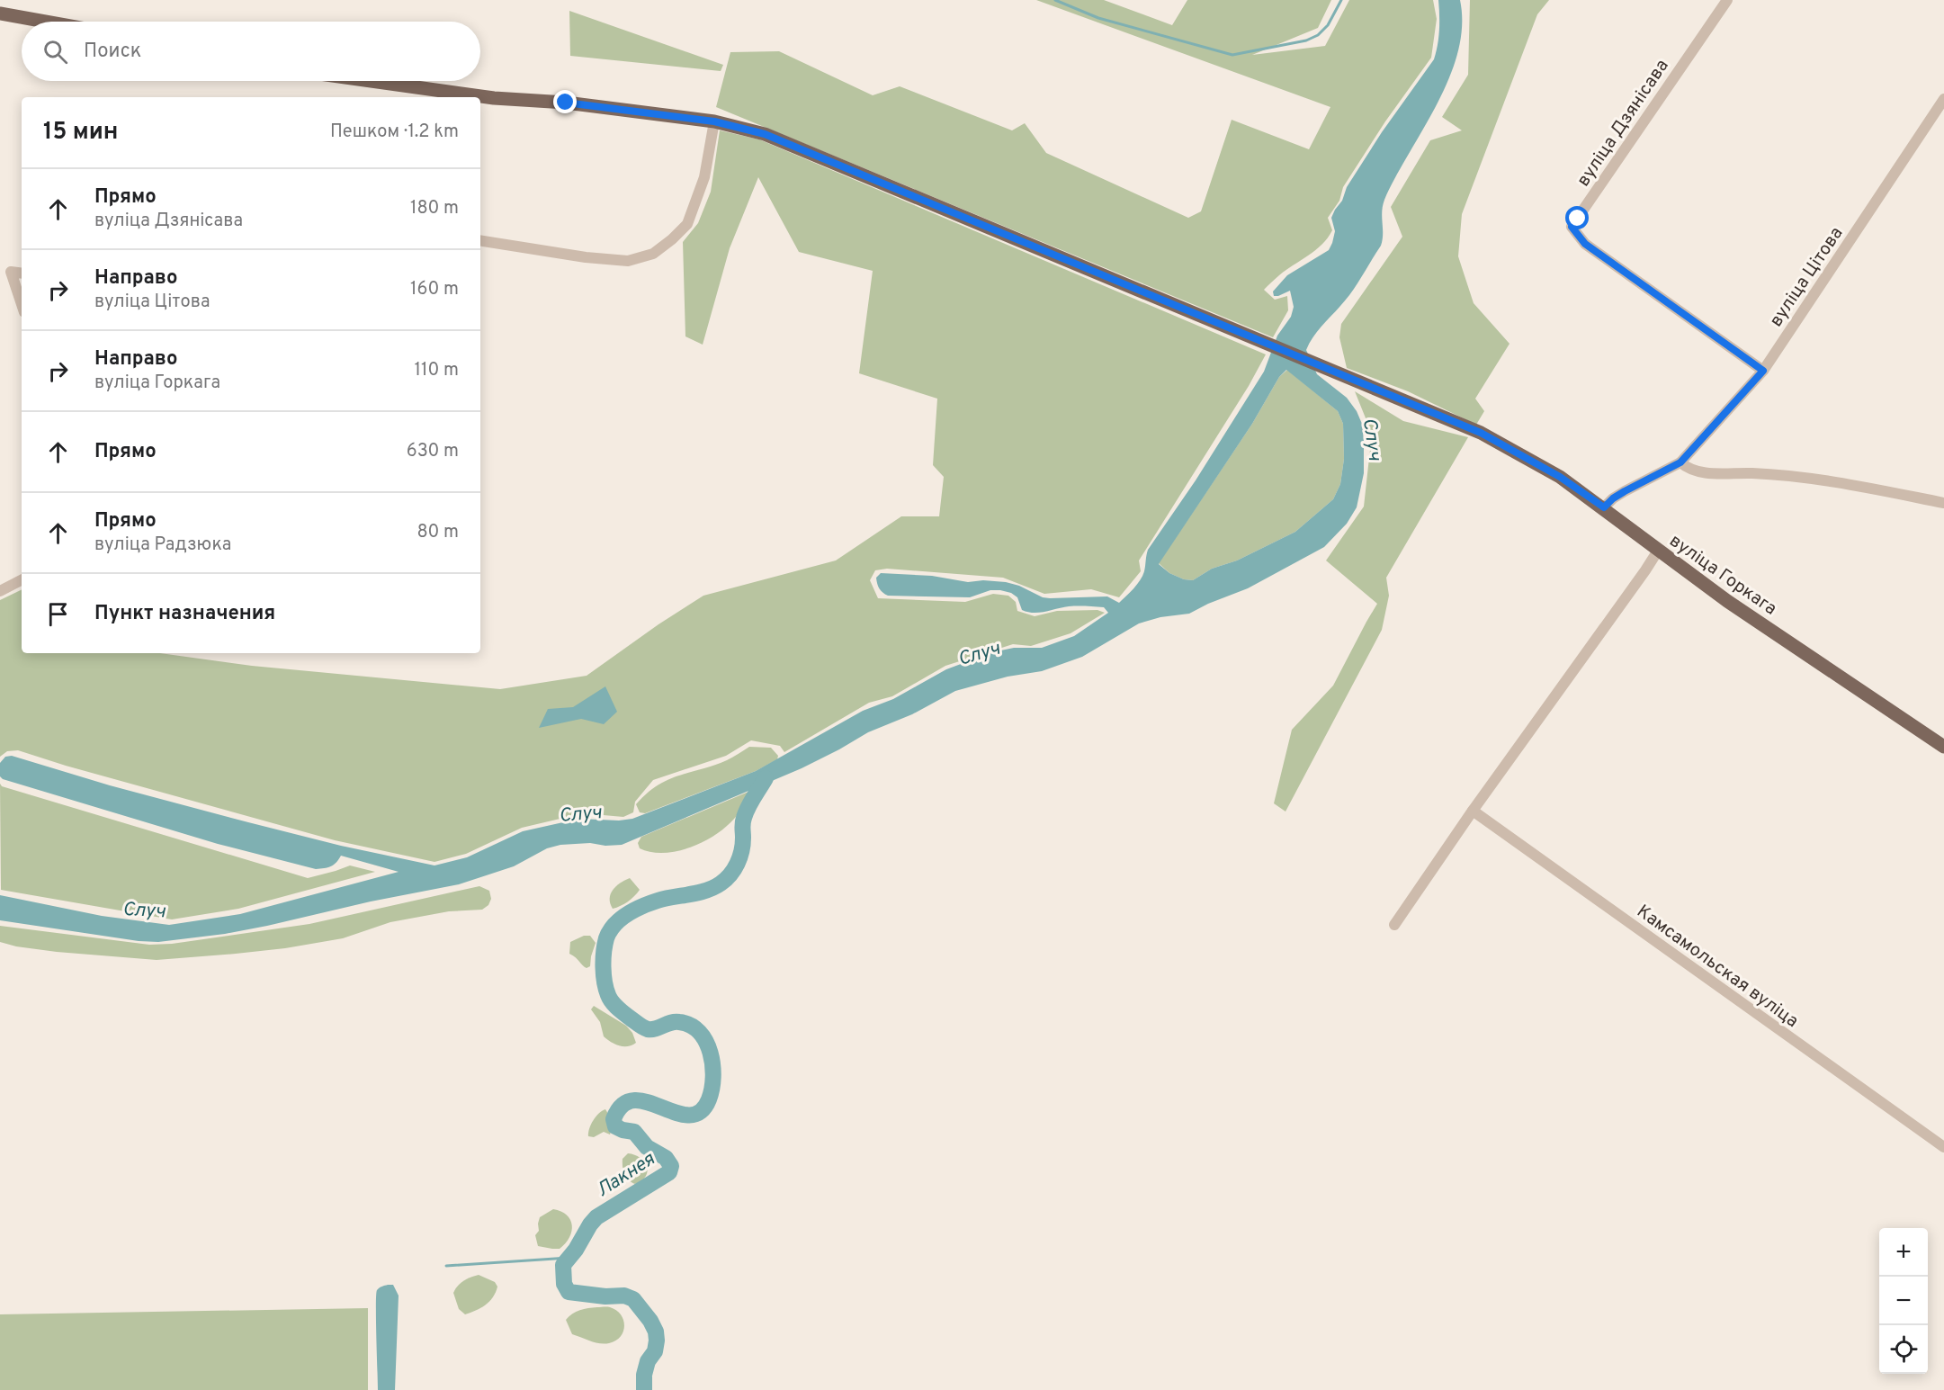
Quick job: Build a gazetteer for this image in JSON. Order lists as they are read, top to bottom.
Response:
{
  "streets": {
    "main road": ["вуліца Горкага"],
    "street": ["вуліца Дзянісава", "вуліца Цітова", "Камсамольская вуліца"]
  },
  "crossings": [
    ["вуліца Дзянісава", "вуліца Цітова"],
    ["вуліца Цітова", "вуліца Горкага"]
  ],
  "water": ["Случ", "Лакнея"],
  "page": {
    "search": "Поиск",
    "heading": ["15 мин", "Пешком · 1.2 km"],
    "list": [
      ["Прямо", "вуліца Дзянісава", "180 m"],
      ["Направо", "вуліца Цітова", "160 m"],
      ["Направо", "вуліца Горкага", "110 m"],
      ["Прямо", "630 m"],
      ["Прямо", "вуліца Радзюка", "80 m"],
      "Пункт назначения"
    ],
    "map_buttons": ["+", "−"]
  }
}
